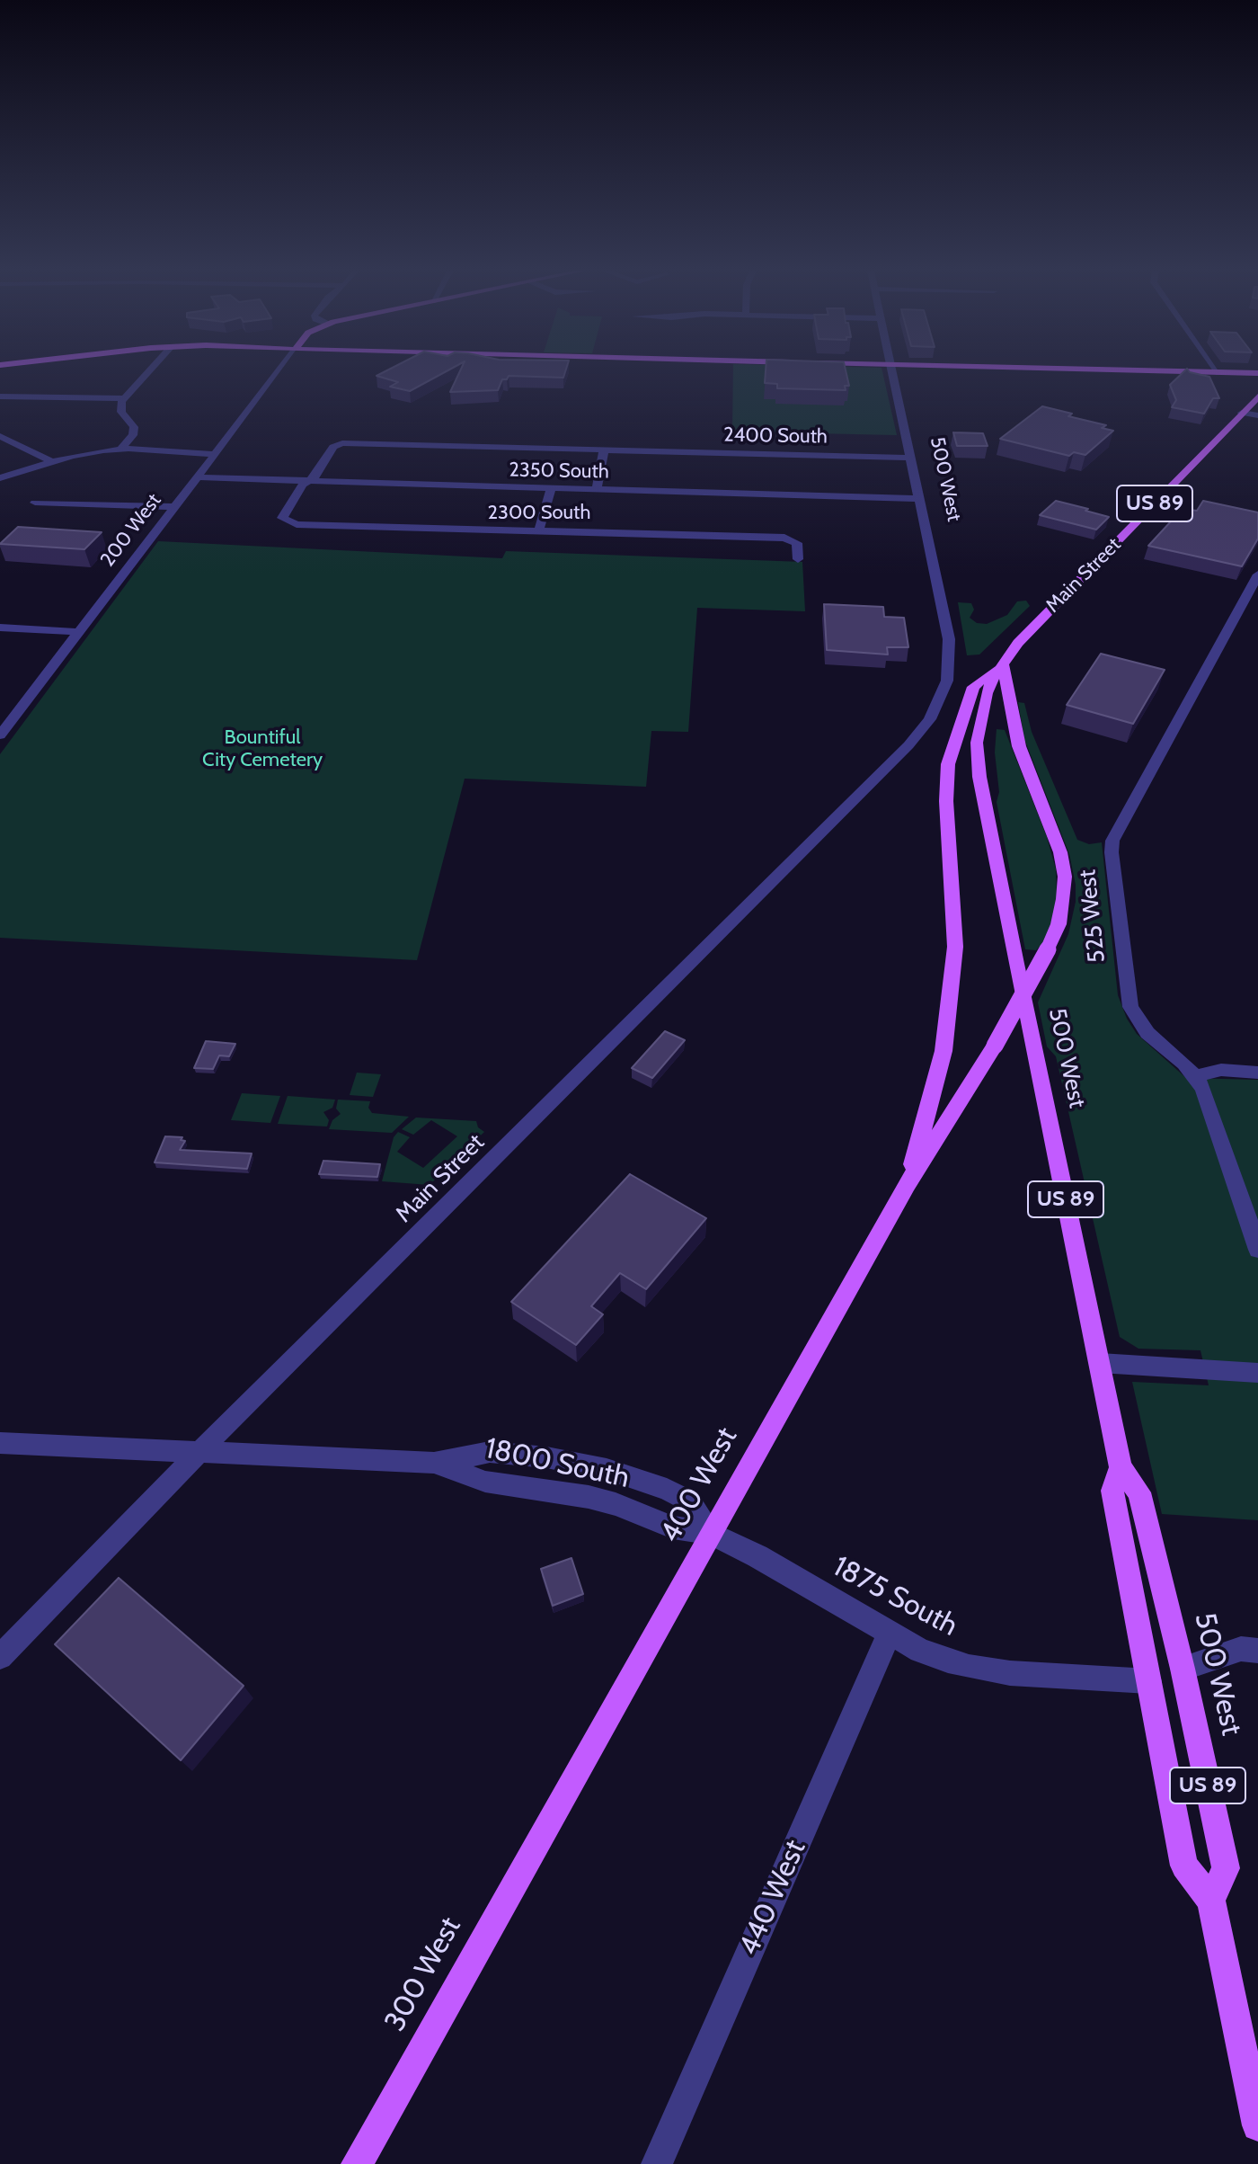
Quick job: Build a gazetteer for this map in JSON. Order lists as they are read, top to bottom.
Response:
{
  "streets": {
    "main road": [
      "500 West",
      "US 89",
      "Main Street",
      "400 West",
      "300 West"
    ],
    "street": [
      "2400 South",
      "2350 South",
      "2300 South",
      "200 West",
      "525 West",
      "1800 South",
      "1875 South",
      "440 West"
    ]
  },
  "crossings": [
    ["2400 South", "2350 South"],
    ["2400 South", "500 West"],
    ["2400 South", "2300 South"],
    ["2350 South", "500 West"],
    ["2350 South", "2300 South"],
    ["2350 South", "200 West"],
    ["500 West", "Main Street"],
    ["500 West", "1875 South"],
    ["Main Street", "1800 South"],
    ["1800 South", "400 West"],
    ["1800 South", "1875 South"],
    ["400 West", "1875 South"],
    ["400 West", "300 West"],
    ["1875 South", "440 West"]
  ],
  "parks": ["Bountiful City Cemetery"]
}
